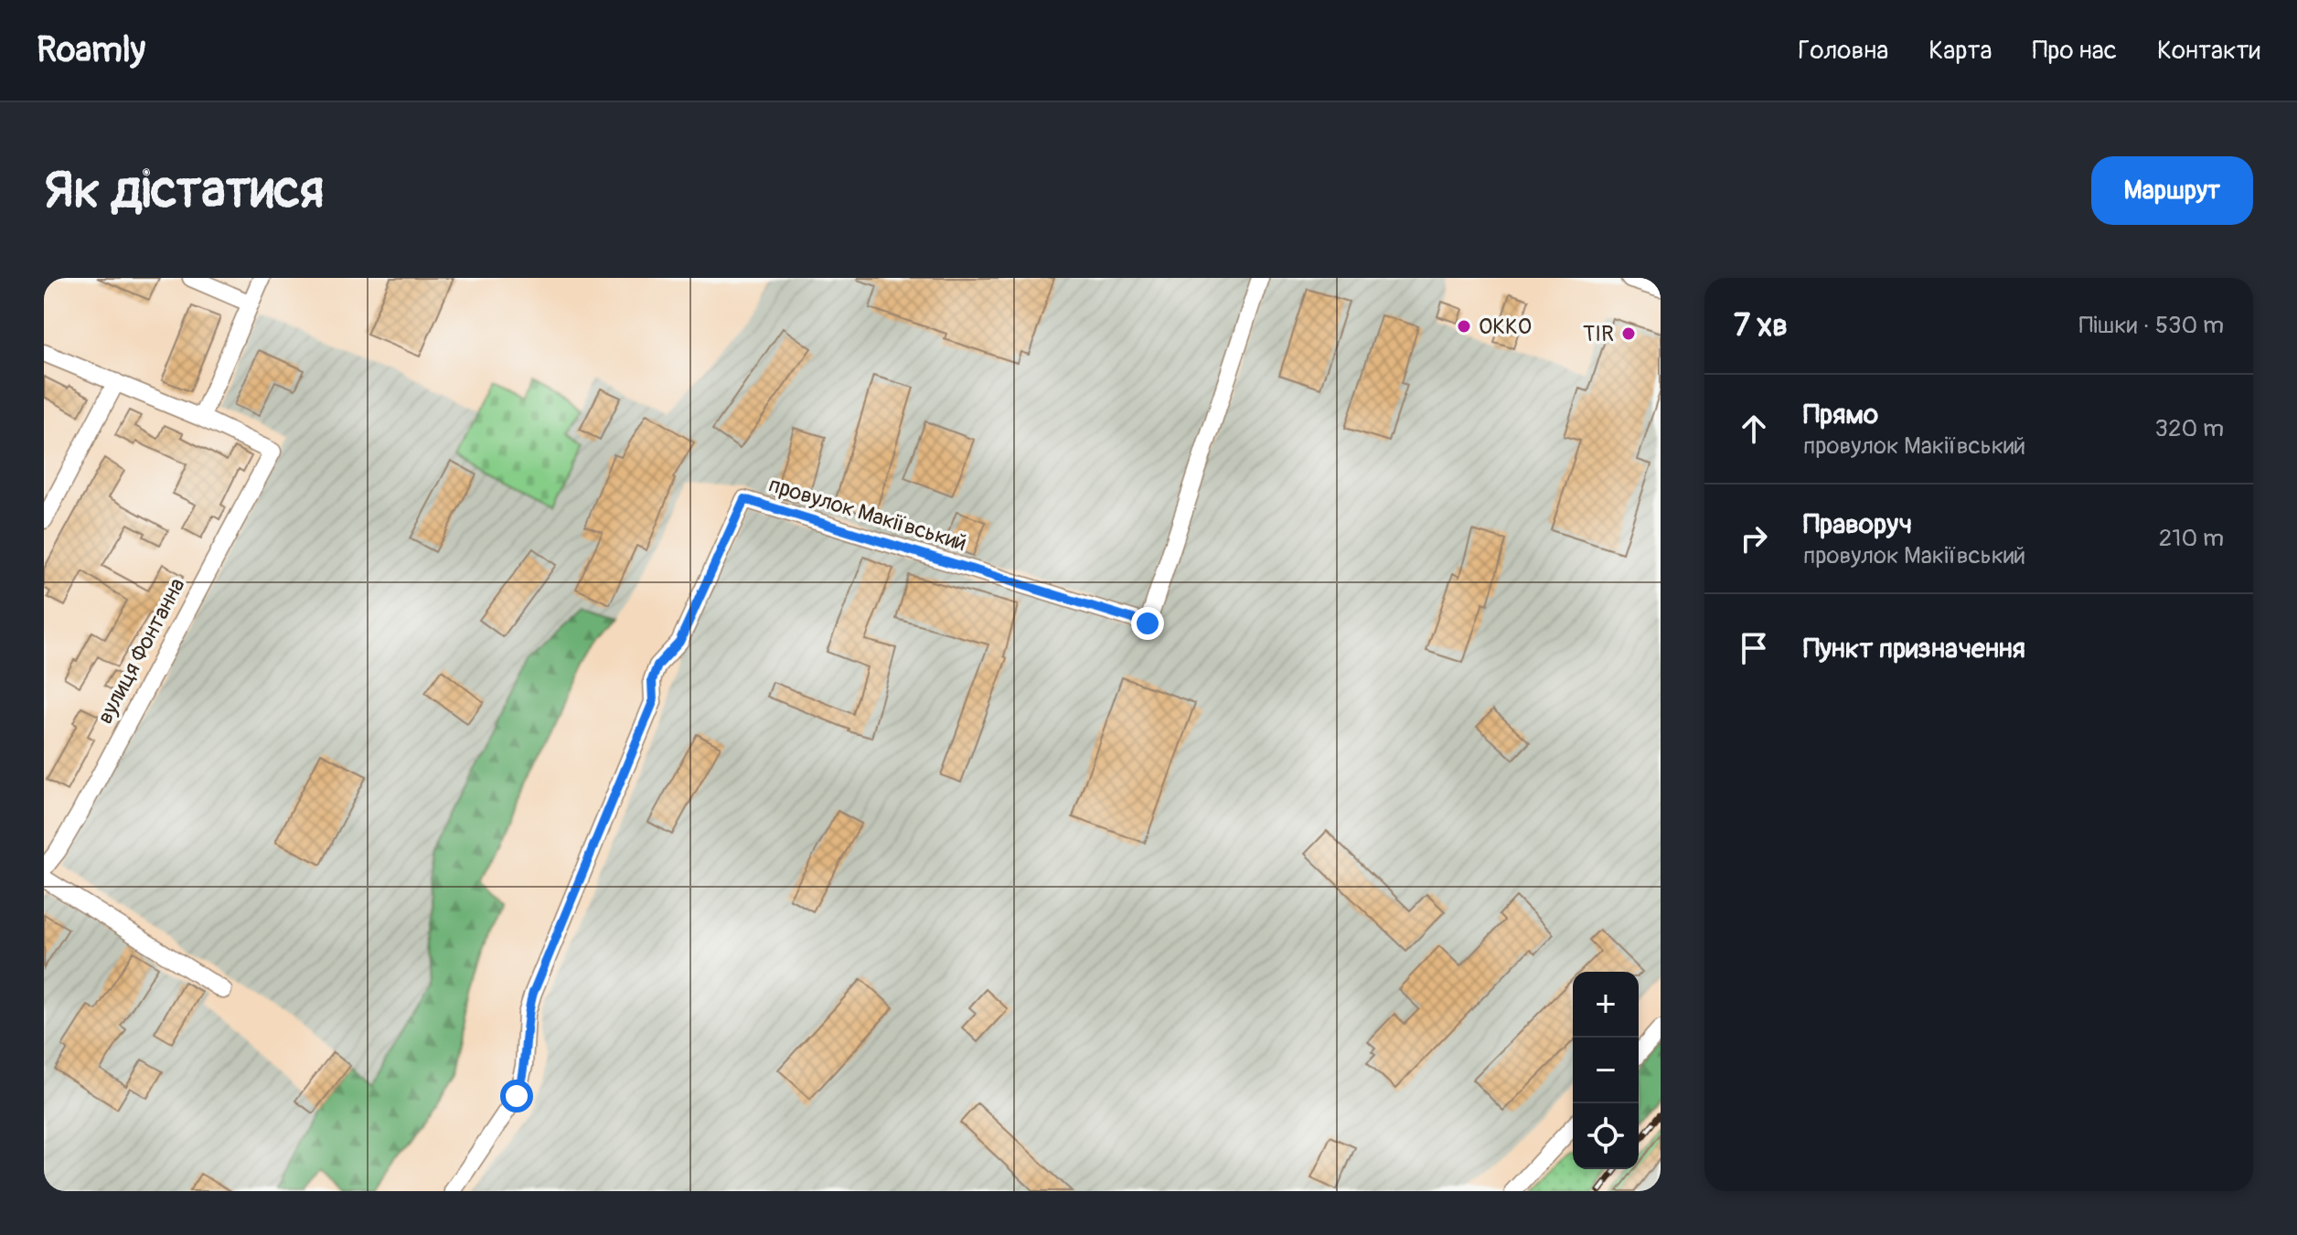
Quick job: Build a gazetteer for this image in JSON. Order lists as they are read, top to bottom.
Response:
{
  "streets": {
    "street": ["провулок Макіївський", "вулиця Фонтанна"]
  },
  "places": ["ОККО", "TIR"],
  "page": {
    "header": "Roamly",
    "nav": [
      "Головна",
      "Карта",
      "Про нас",
      "Контакти"
    ],
    "buttons": "Маршрут",
    "title": "Як дістатися",
    "heading": ["7 хв", "Пішки · 530 m"],
    "list": [
      ["Прямо", "провулок Макіївський", "320 m"],
      ["Праворуч", "провулок Макіївський", "210 m"],
      "Пункт призначення"
    ],
    "map_buttons": ["+", "−"]
  }
}
